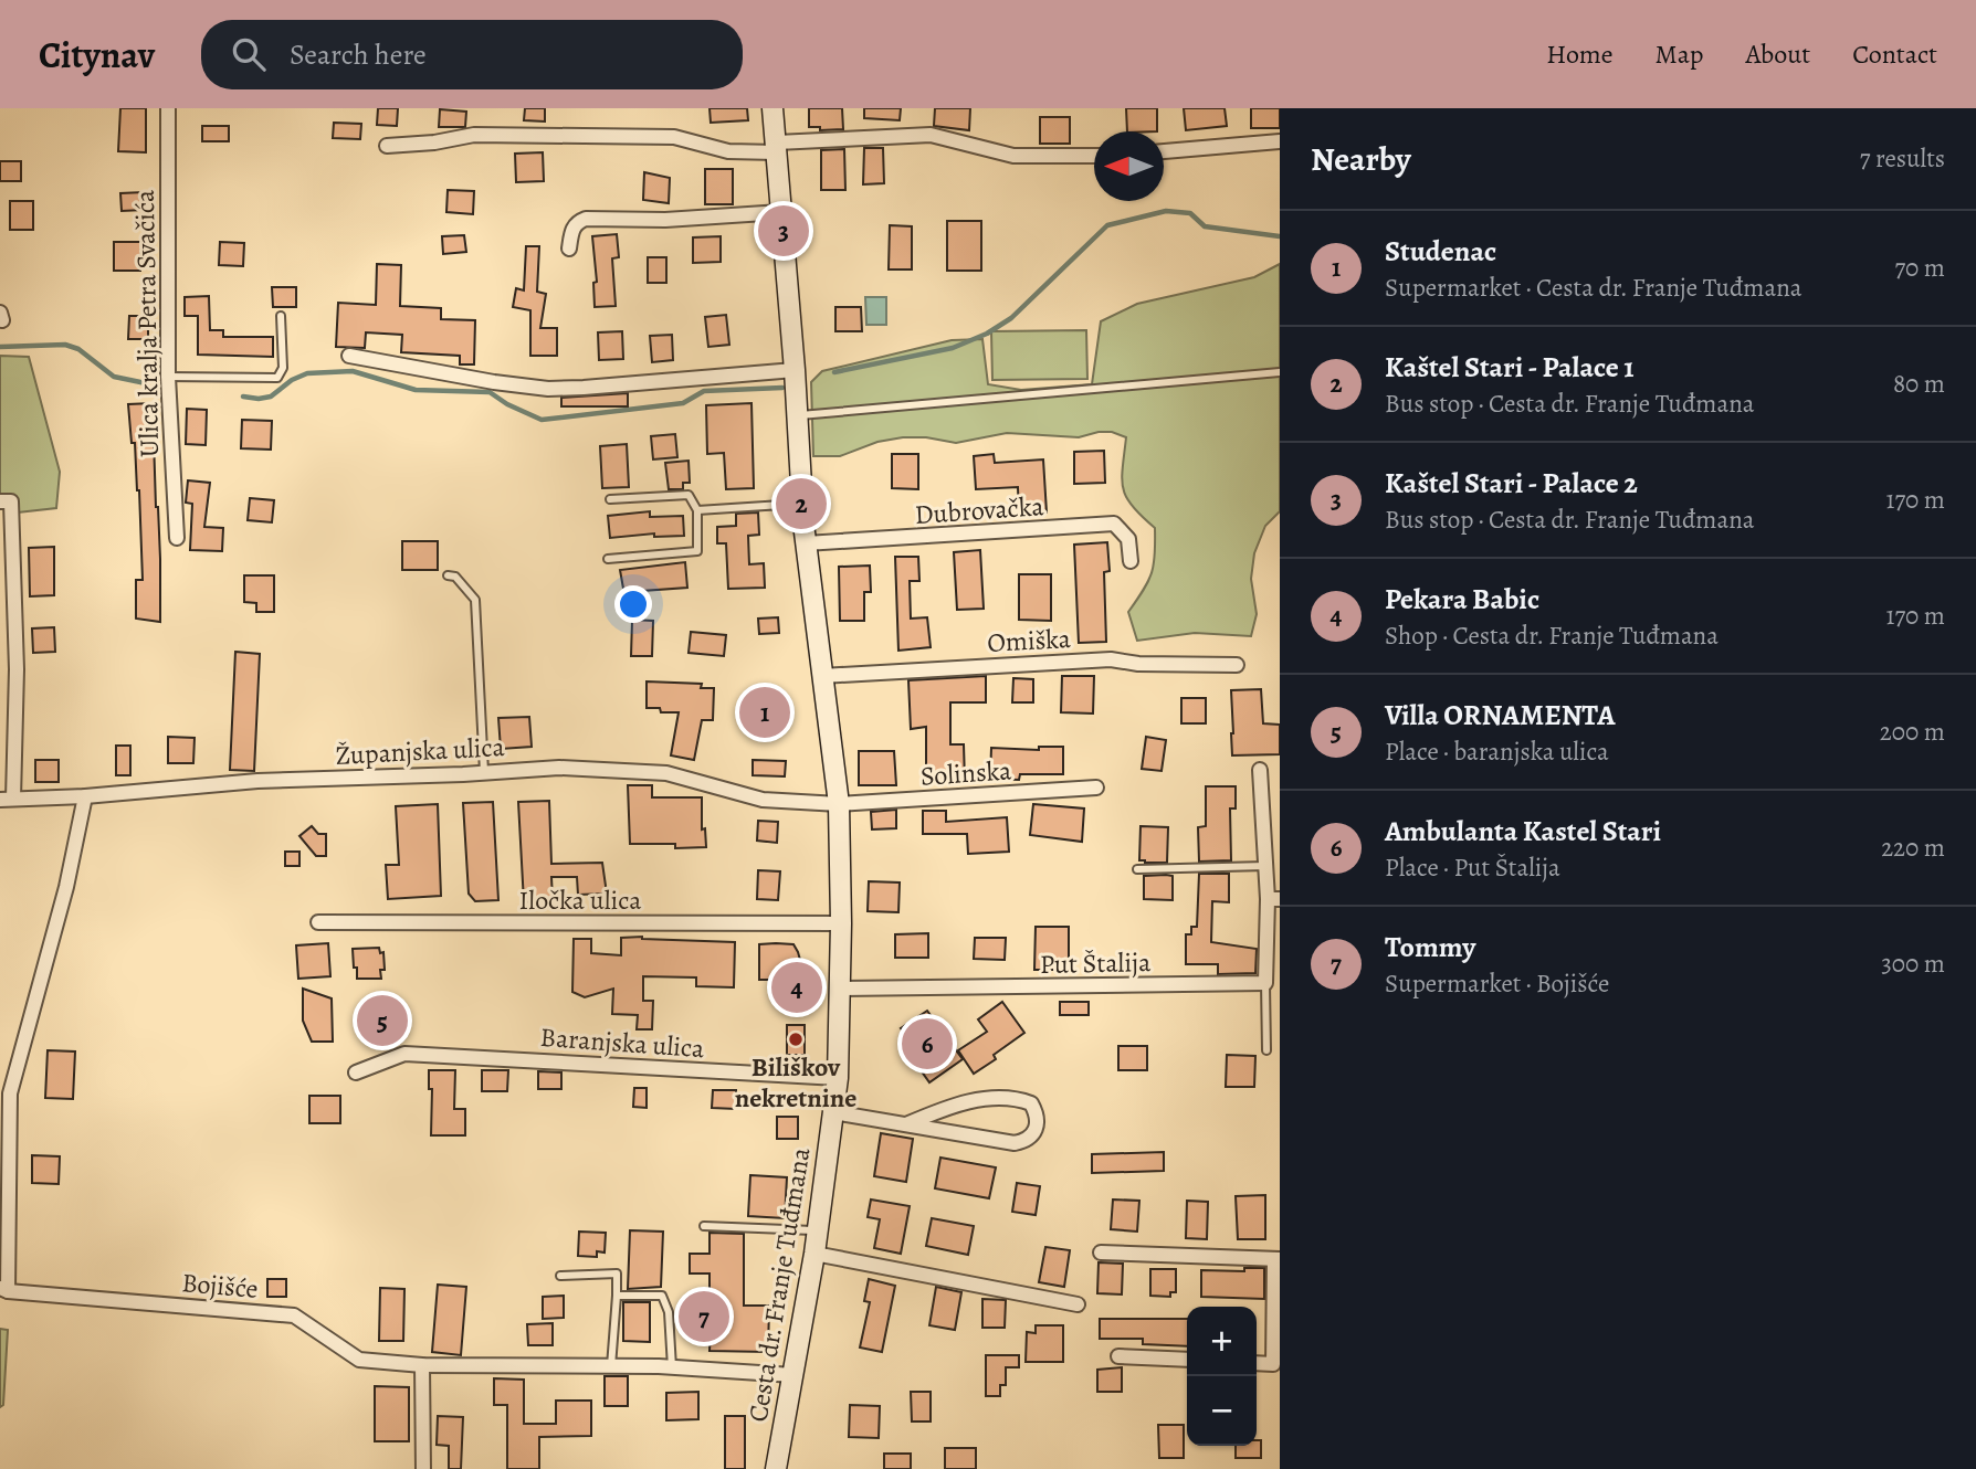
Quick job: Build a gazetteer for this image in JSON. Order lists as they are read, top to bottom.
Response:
{
  "streets": {
    "main road": ["Cesta dr. Franje Tuđmana"],
    "street": [
      "Ulica kralja Petra Svačića",
      "Dubrovačka",
      "Omiška",
      "Županjska ulica",
      "Solinska",
      "Iločka ulica",
      "Put Štalija",
      "Baranjska ulica",
      "Bojišće"
    ]
  },
  "crossings": [
    ["Dubrovačka", "Cesta dr. Franje Tuđmana"],
    ["Omiška", "Cesta dr. Franje Tuđmana"],
    ["Županjska ulica", "Solinska"],
    ["Županjska ulica", "Cesta dr. Franje Tuđmana"],
    ["Solinska", "Cesta dr. Franje Tuđmana"],
    ["Iločka ulica", "Cesta dr. Franje Tuđmana"],
    ["Put Štalija", "Cesta dr. Franje Tuđmana"],
    ["Baranjska ulica", "Cesta dr. Franje Tuđmana"],
    ["Cesta dr. Franje Tuđmana", "Bojišće"]
  ],
  "places": ["Biliškov nekretnine"],
  "north": "left",
  "page": {
    "header": "Citynav",
    "search": "Search here",
    "nav": [
      "Home",
      "Map",
      "About",
      "Contact"
    ],
    "heading": ["Nearby", "7 results"],
    "pins": [
      "3",
      "2",
      "1",
      "4",
      "5",
      "6",
      "7"
    ],
    "list": [
      {
        "mark": "1",
        "name": "Studenac",
        "note": "Supermarket · Cesta dr. Franje Tuđmana",
        "value": "70 m"
      },
      {
        "mark": "2",
        "name": "Kaštel Stari - Palace 1",
        "note": "Bus stop · Cesta dr. Franje Tuđmana",
        "value": "80 m"
      },
      {
        "mark": "3",
        "name": "Kaštel Stari - Palace 2",
        "note": "Bus stop · Cesta dr. Franje Tuđmana",
        "value": "170 m"
      },
      {
        "mark": "4",
        "name": "Pekara Babic",
        "note": "Shop · Cesta dr. Franje Tuđmana",
        "value": "170 m"
      },
      {
        "mark": "5",
        "name": "Villa ORNAMENTA",
        "note": "Place · baranjska ulica",
        "value": "200 m"
      },
      {
        "mark": "6",
        "name": "Ambulanta Kastel Stari",
        "note": "Place · Put Štalija",
        "value": "220 m"
      },
      {
        "mark": "7",
        "name": "Tommy",
        "note": "Supermarket · Bojišće",
        "value": "300 m"
      }
    ],
    "map_buttons": ["+", "−"]
  }
}
